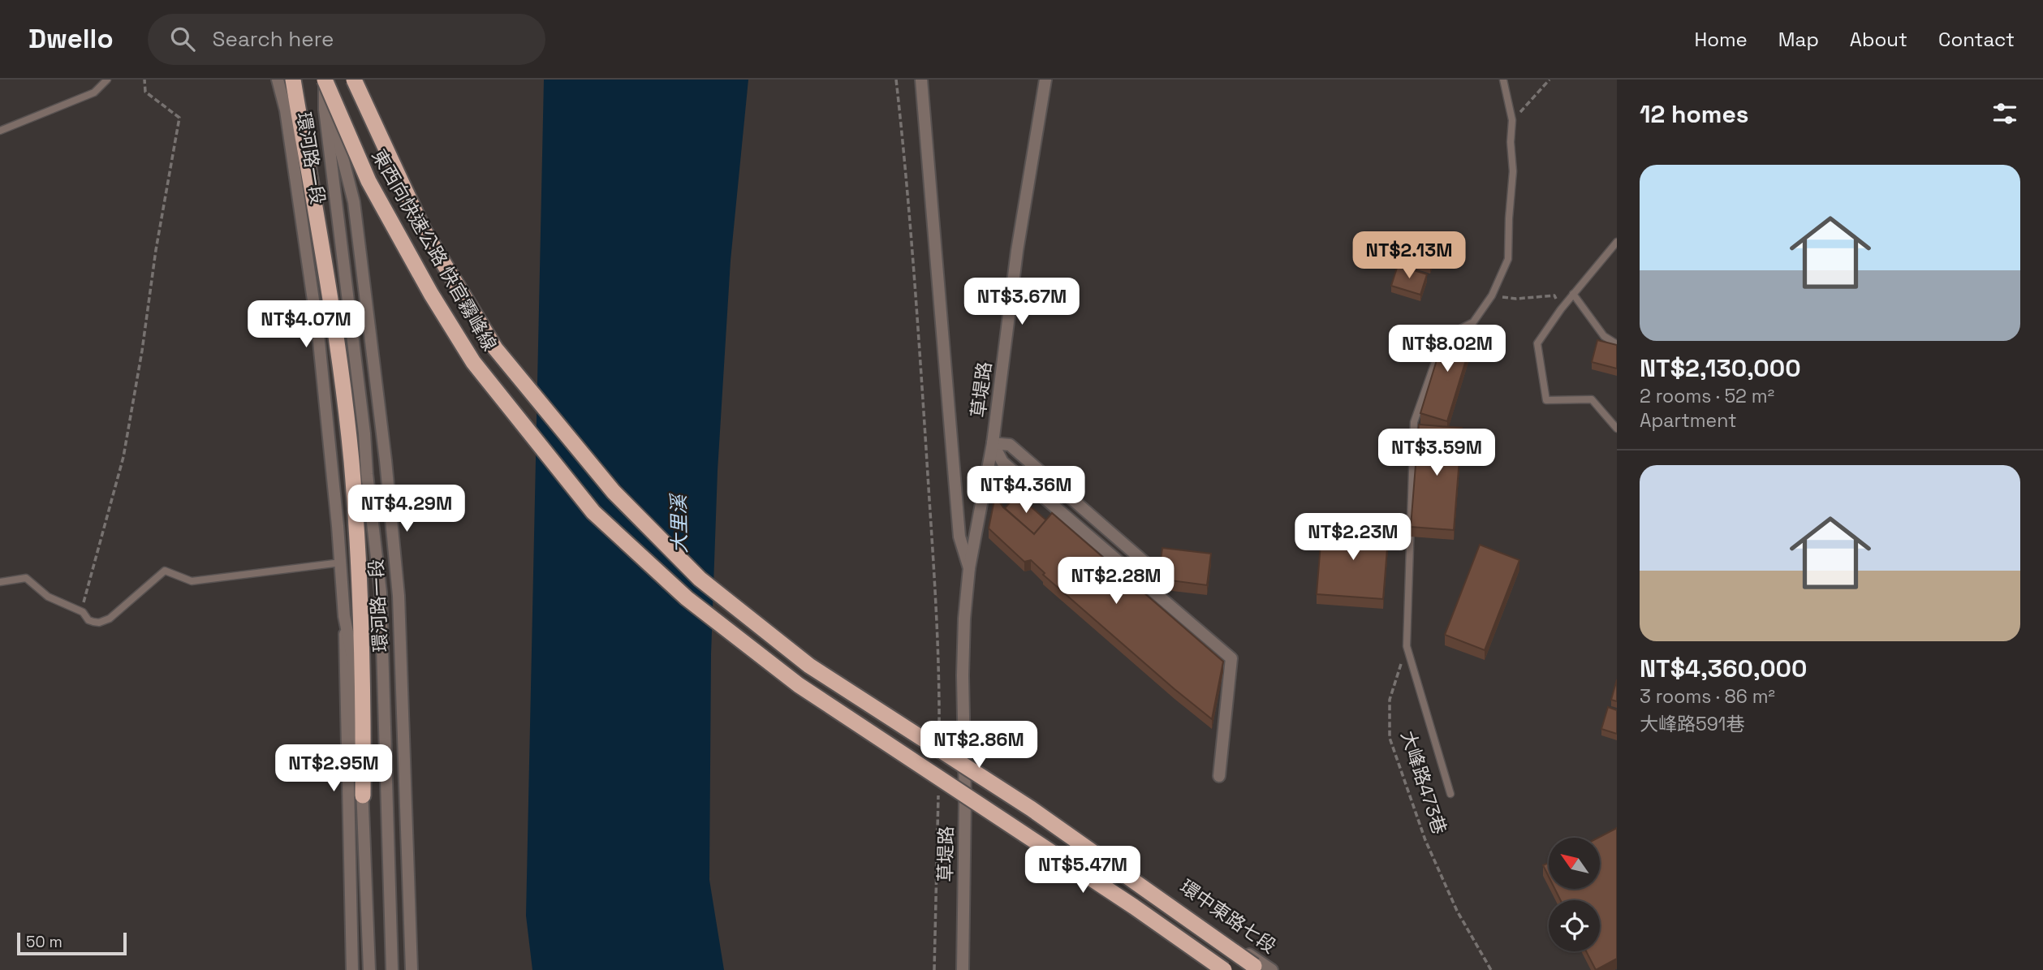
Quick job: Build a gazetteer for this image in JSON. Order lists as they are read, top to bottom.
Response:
{
  "streets": {
    "highway": ["東西向快速公路 快官霧峰線"],
    "street": ["環河路一段", "草堤路", "環中東路七段"],
    "path": ["大峰路473巷"]
  },
  "crossings": [
    ["環河路一段", "東西向快速公路 快官霧峰線"],
    ["草堤路", "環中東路七段"]
  ],
  "water": ["大里溪"],
  "scale_bar": "50 m",
  "north": "top left",
  "page": {
    "header": "Dwello",
    "search": "Search here",
    "nav": [
      "Home",
      "Map",
      "About",
      "Contact"
    ],
    "heading": "12 homes",
    "list": [
      {
        "name": "NT$2,130,000",
        "note": "2 rooms · 52 m² · Apartment"
      },
      {
        "name": "NT$4,360,000",
        "note": "3 rooms · 86 m² · 大峰路591巷"
      }
    ],
    "price": [
      "NT$2.13M",
      "NT$3.67M",
      "NT$4.07M",
      "NT$8.02M",
      "NT$3.59M",
      "NT$4.36M",
      "NT$4.29M",
      "NT$2.23M",
      "NT$2.28M",
      "NT$2.86M",
      "NT$2.95M",
      "NT$5.47M"
    ],
    "scale": "50 m"
  }
}
